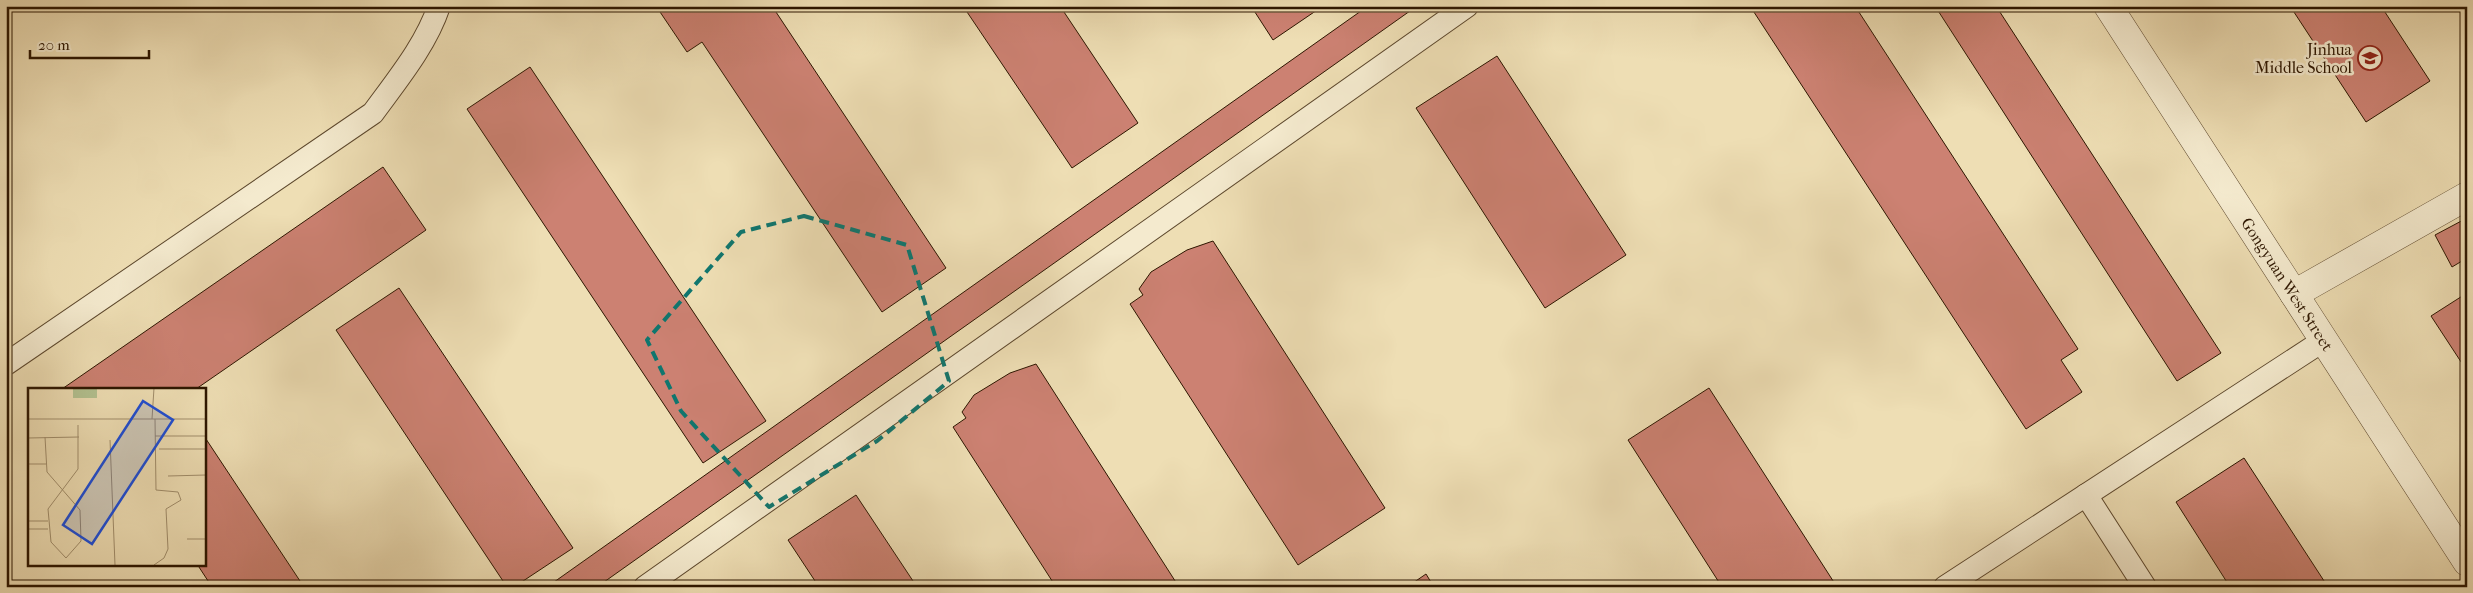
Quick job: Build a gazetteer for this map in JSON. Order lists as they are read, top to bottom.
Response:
{
  "streets": {
    "street": ["Gongyuan West Street"]
  },
  "places": {
    "school or university": ["Jinhua Middle School"]
  },
  "scale_bar": "20 m"
}
